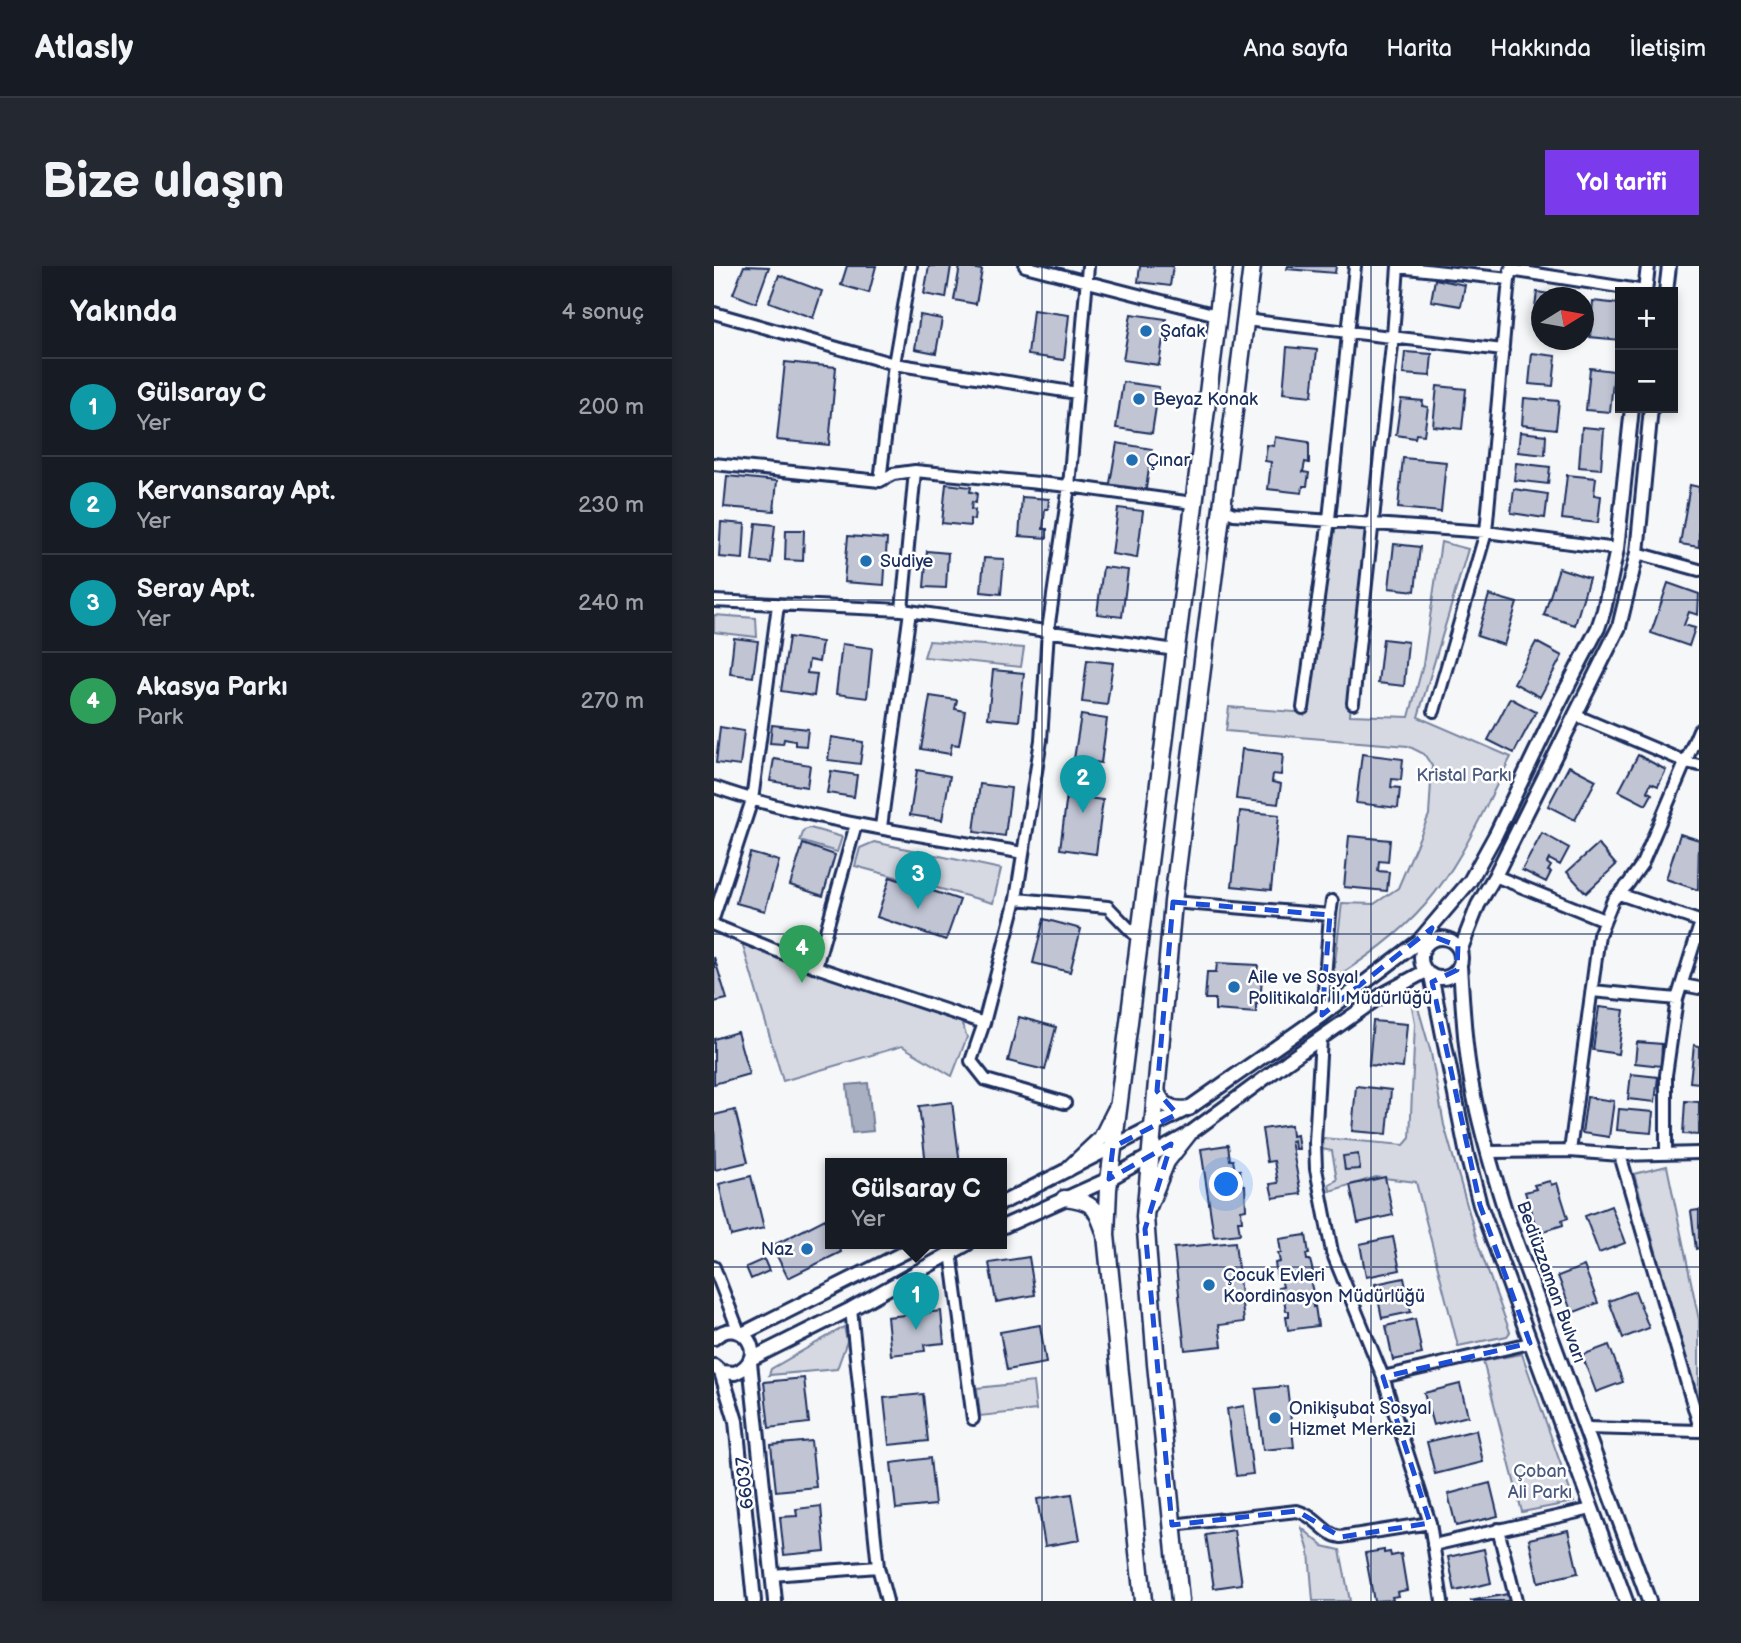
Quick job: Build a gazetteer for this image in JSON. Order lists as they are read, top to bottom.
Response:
{
  "streets": {
    "street": ["Bediüzzaman Bulvarı", "66037"]
  },
  "parks": ["Kristal Parkı", "Çoban Ali Parkı"],
  "places": [
    "Şafak",
    "Beyaz Konak",
    "Çınar",
    "Sudiye",
    "Aile ve Sosyal Politikalar İl Müdürlüğü",
    "Naz",
    "Çocuk Evleri Koordinasyon Müdürlüğü",
    "Onikişubat Sosyal Hizmet Merkezi"
  ],
  "north": "right",
  "page": {
    "header": "Atlasly",
    "nav": [
      "Ana sayfa",
      "Harita",
      "Hakkında",
      "İletişim"
    ],
    "buttons": "Yol tarifi",
    "title": "Bize ulaşın",
    "heading": ["Yakında", "4 sonuç"],
    "map_buttons": ["+", "−"],
    "list": [
      {
        "mark": "1",
        "name": "Gülsaray C",
        "note": "Yer",
        "value": "200 m"
      },
      {
        "mark": "2",
        "name": "Kervansaray Apt.",
        "note": "Yer",
        "value": "230 m"
      },
      {
        "mark": "3",
        "name": "Seray Apt.",
        "note": "Yer",
        "value": "240 m"
      },
      {
        "mark": "4",
        "name": "Akasya Parkı",
        "note": "Park",
        "value": "270 m"
      }
    ],
    "pins": [
      "2",
      "3",
      "4",
      "1"
    ],
    "popup": ["Gülsaray C", "Yer"]
  }
}
